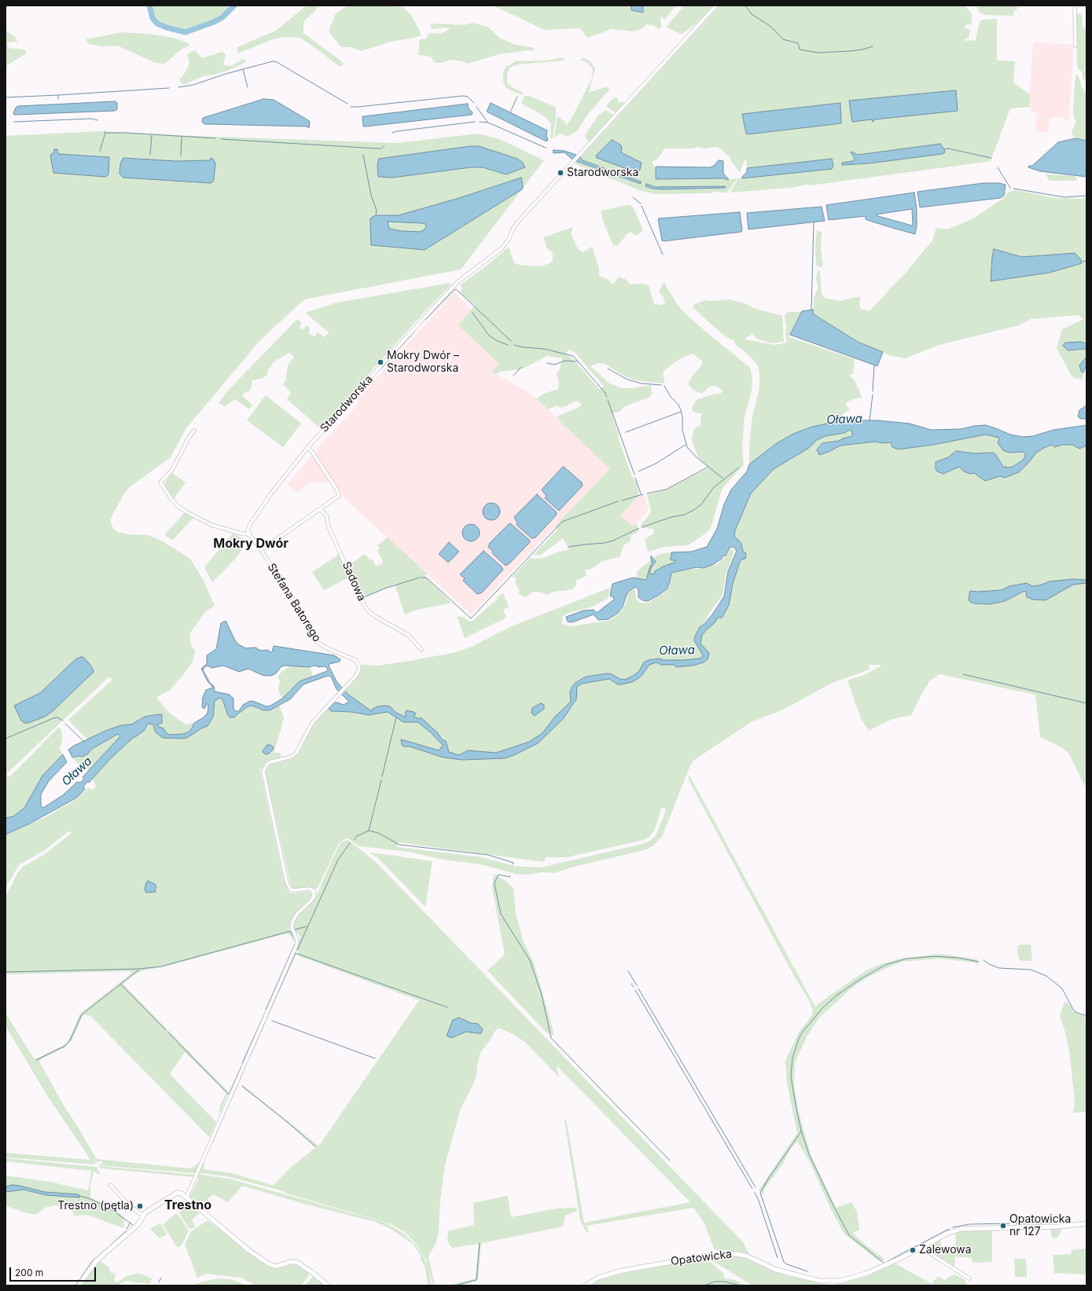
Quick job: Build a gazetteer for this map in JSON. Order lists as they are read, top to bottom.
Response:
{
  "streets": {
    "street": [
      "Starodworska",
      "Sadowa",
      "Stefana Batorego",
      "Opatowicka"
    ]
  },
  "crossings": [
    ["Starodworska", "Stefana Batorego"]
  ],
  "districts": ["Mokry Dwór", "Trestno"],
  "water": ["Oława"],
  "places": [
    "Starodworska",
    "Mokry Dwór – Starodworska",
    "Trestno (pętla)",
    "Opatowicka nr 127",
    "Zalewowa"
  ],
  "scale_bar": "200 m"
}
